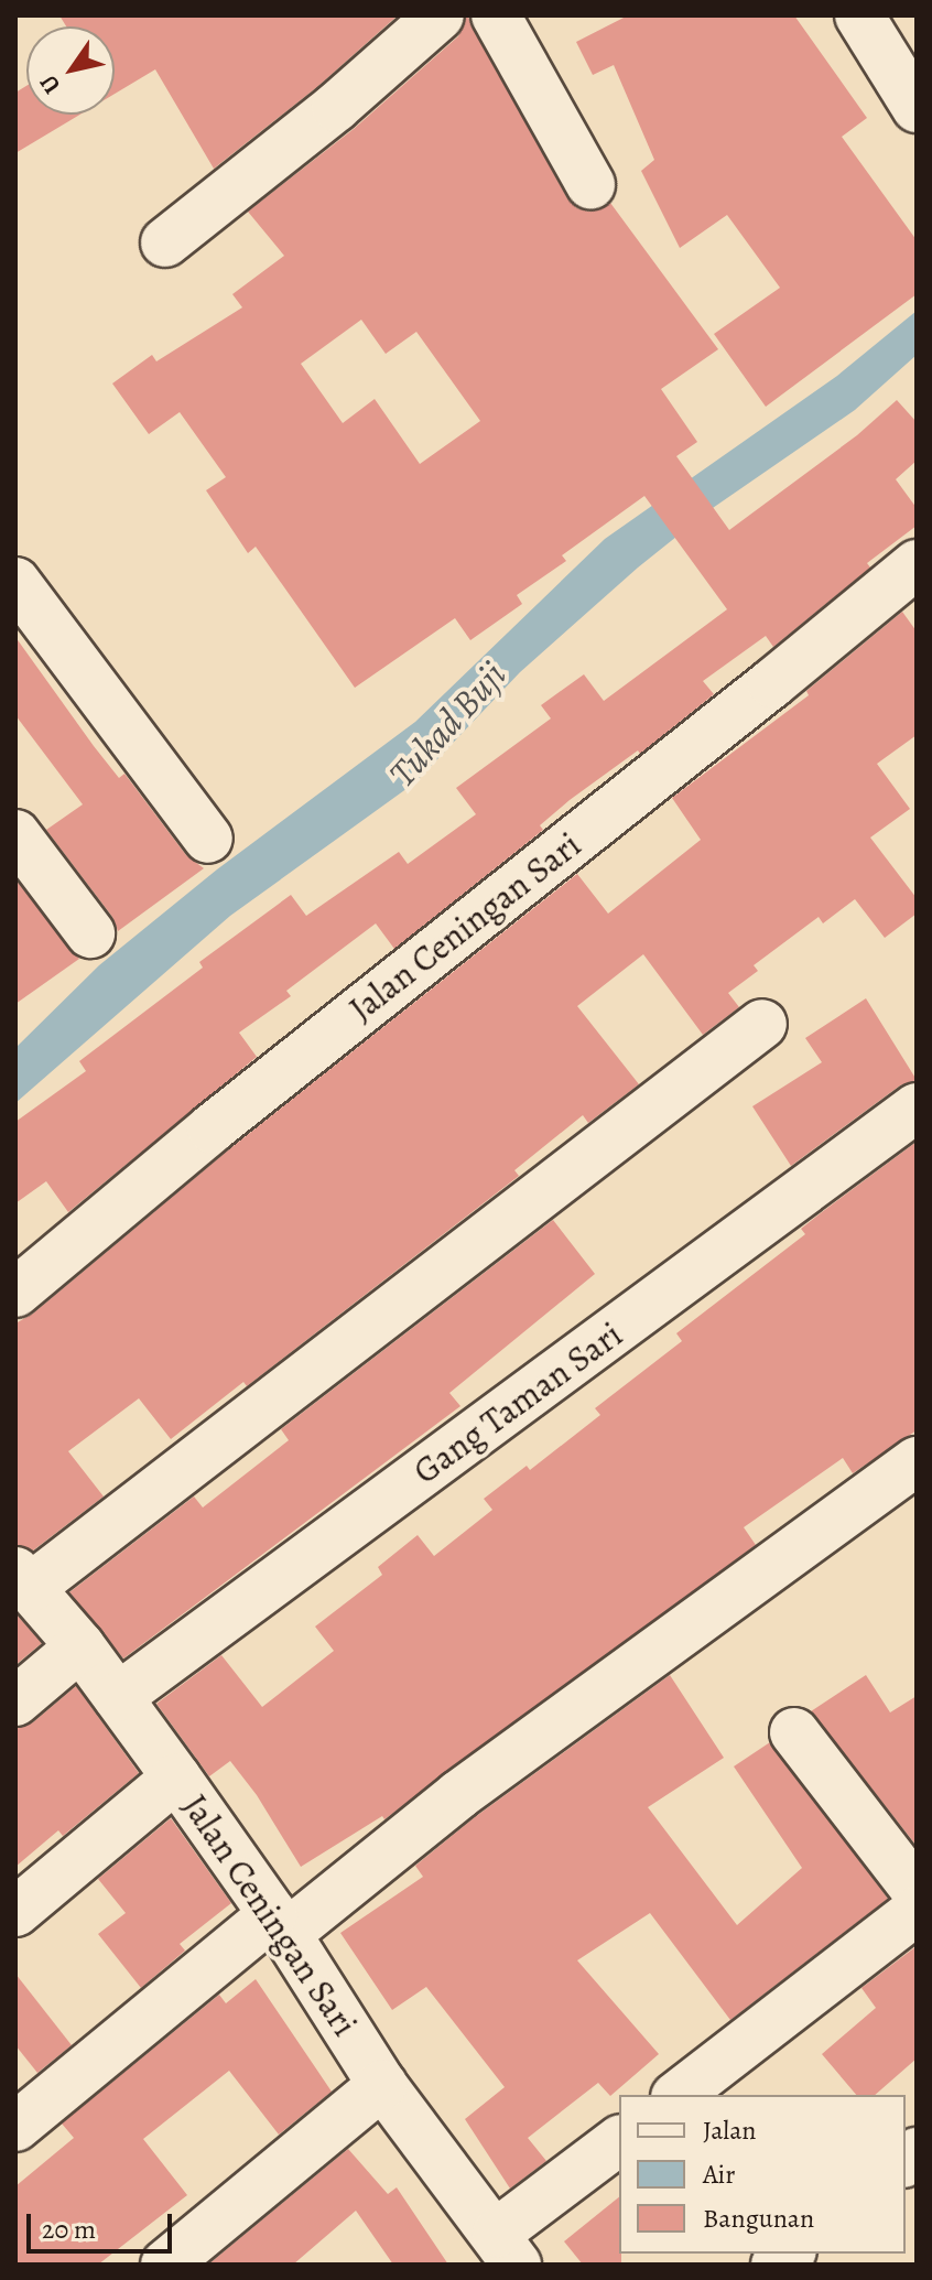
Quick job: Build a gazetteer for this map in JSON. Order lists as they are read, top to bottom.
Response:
{
  "streets": {
    "street": ["Jalan Ceningan Sari", "Gang Taman Sari"]
  },
  "crossings": [
    ["Jalan Ceningan Sari", "Gang Taman Sari"]
  ],
  "water": ["Tukad Buji"],
  "legend": ["Jalan", "Air", "Bangunan"],
  "scale_bar": "20 m",
  "north": "bottom left"
}
